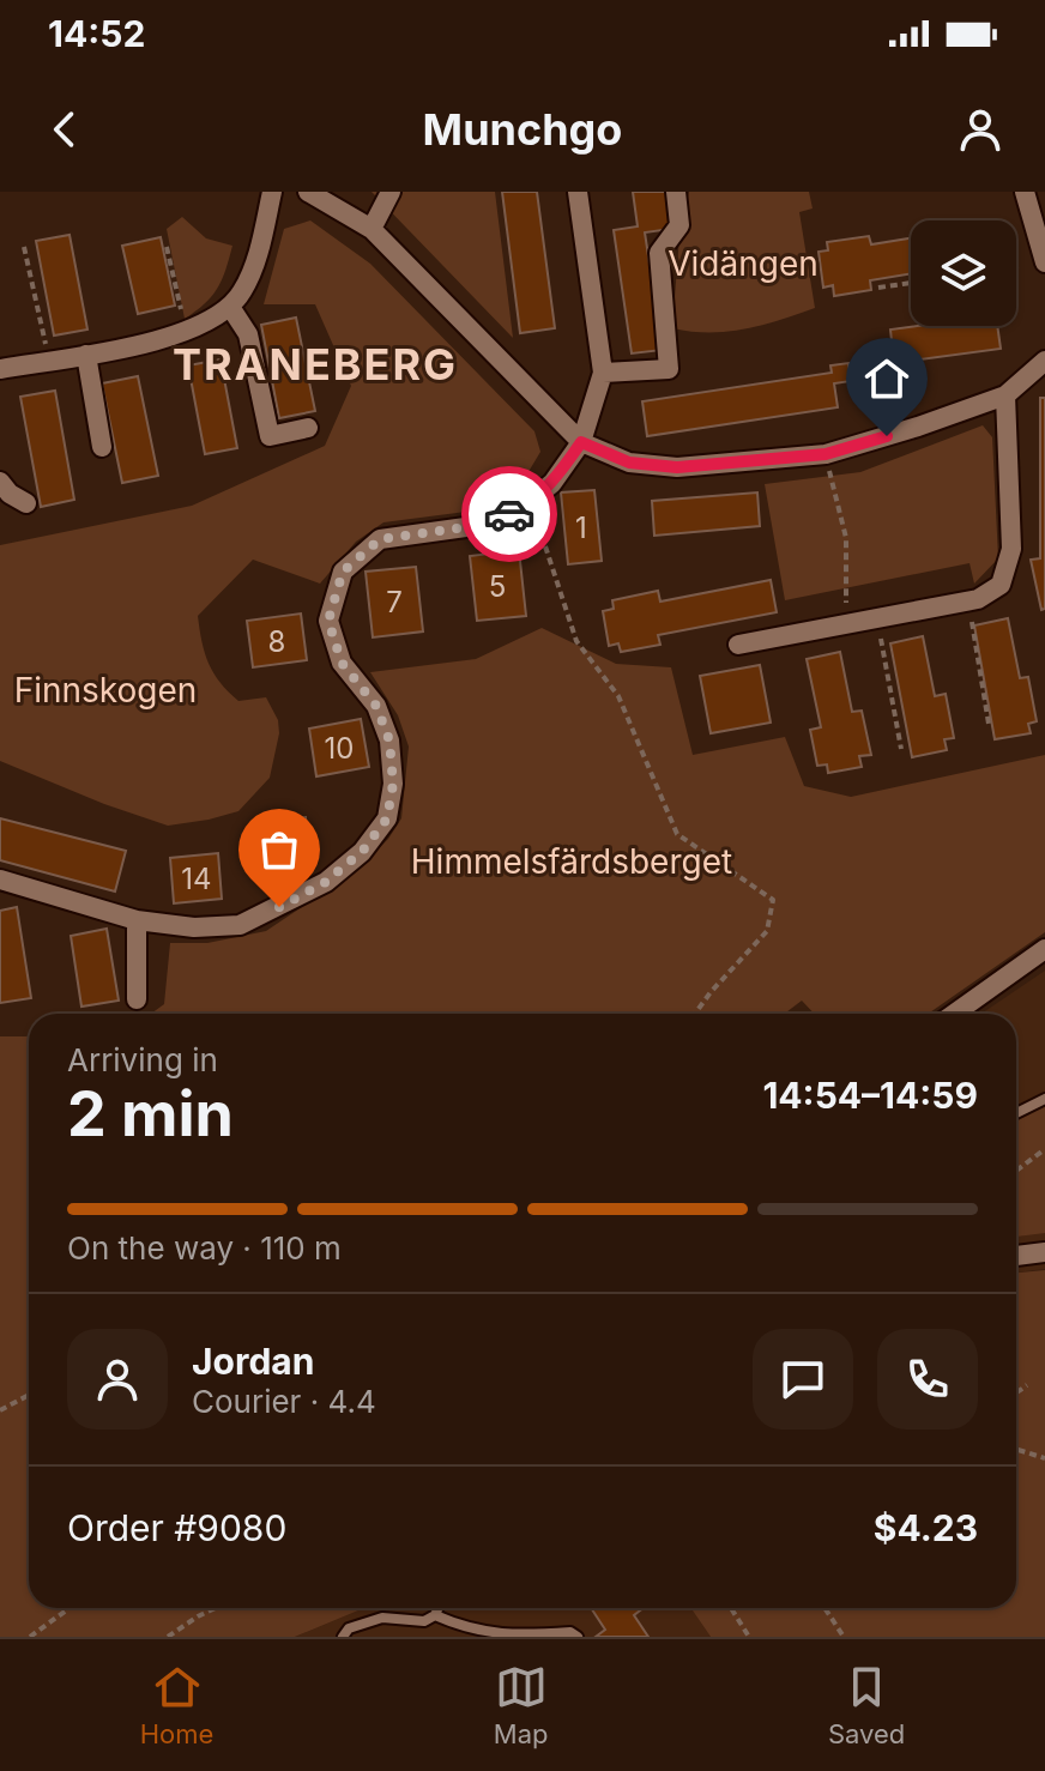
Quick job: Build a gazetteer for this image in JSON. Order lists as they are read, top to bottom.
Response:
{
  "districts": ["TRANEBERG"],
  "parks": ["Vidängen", "Finnskogen", "Himmelsfärdsberget"],
  "house_numbers": [
    "1",
    "5",
    "7",
    "8",
    "10",
    "14"
  ],
  "page": {
    "status": "14:52",
    "header": "Munchgo",
    "heading": ["2 min", "Arriving in", "14:54–14:59"],
    "panel": [
      "Jordan",
      "Courier · 4.4",
      "Order #9080",
      "$4.23"
    ],
    "bar": "On the way · 110 m",
    "tabs": ["Home", "Map", "Saved"]
  }
}
